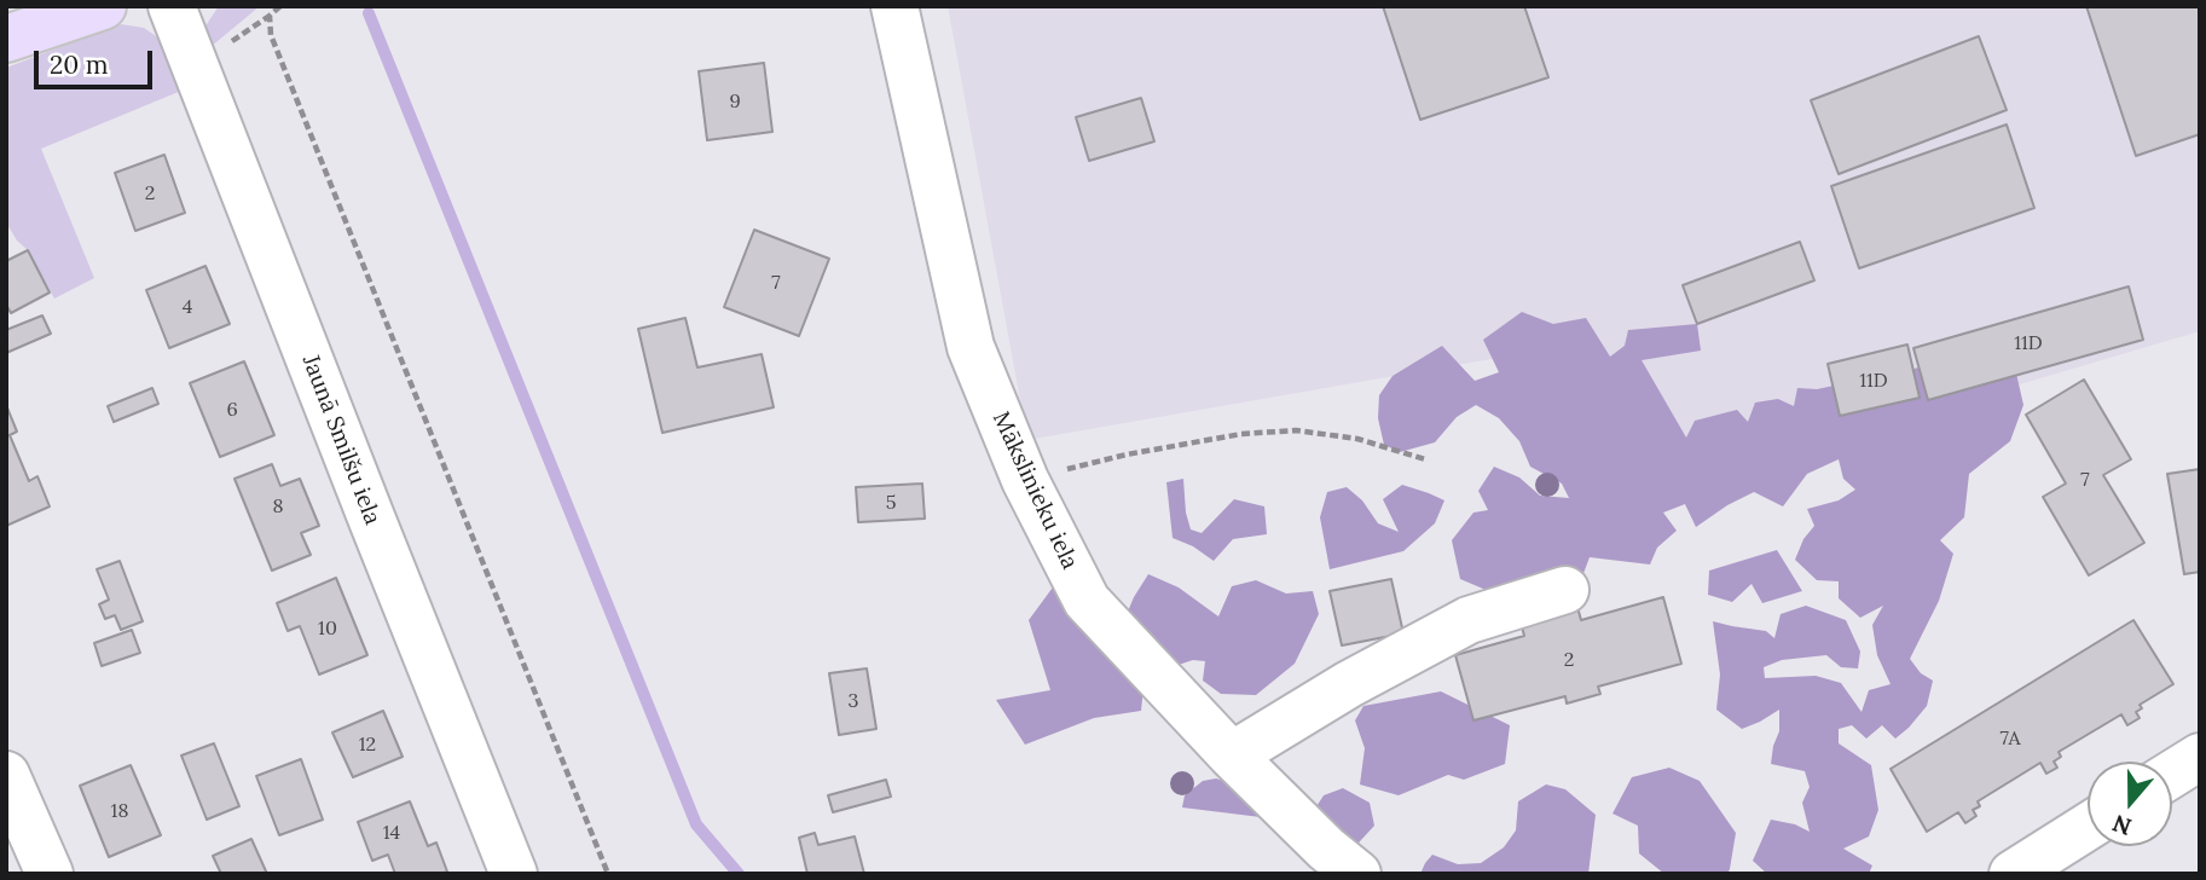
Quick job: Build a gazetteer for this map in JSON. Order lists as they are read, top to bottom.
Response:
{
  "streets": {
    "street": ["Jaunā Smilšu iela", "Mākslinieku iela"]
  },
  "house_numbers": [
    "9",
    "2",
    "7",
    "4",
    "11D",
    "11D",
    "6",
    "7",
    "5",
    "8",
    "10",
    "2",
    "3",
    "7A",
    "12",
    "18",
    "14"
  ],
  "scale_bar": "20 m",
  "north": "bottom"
}
